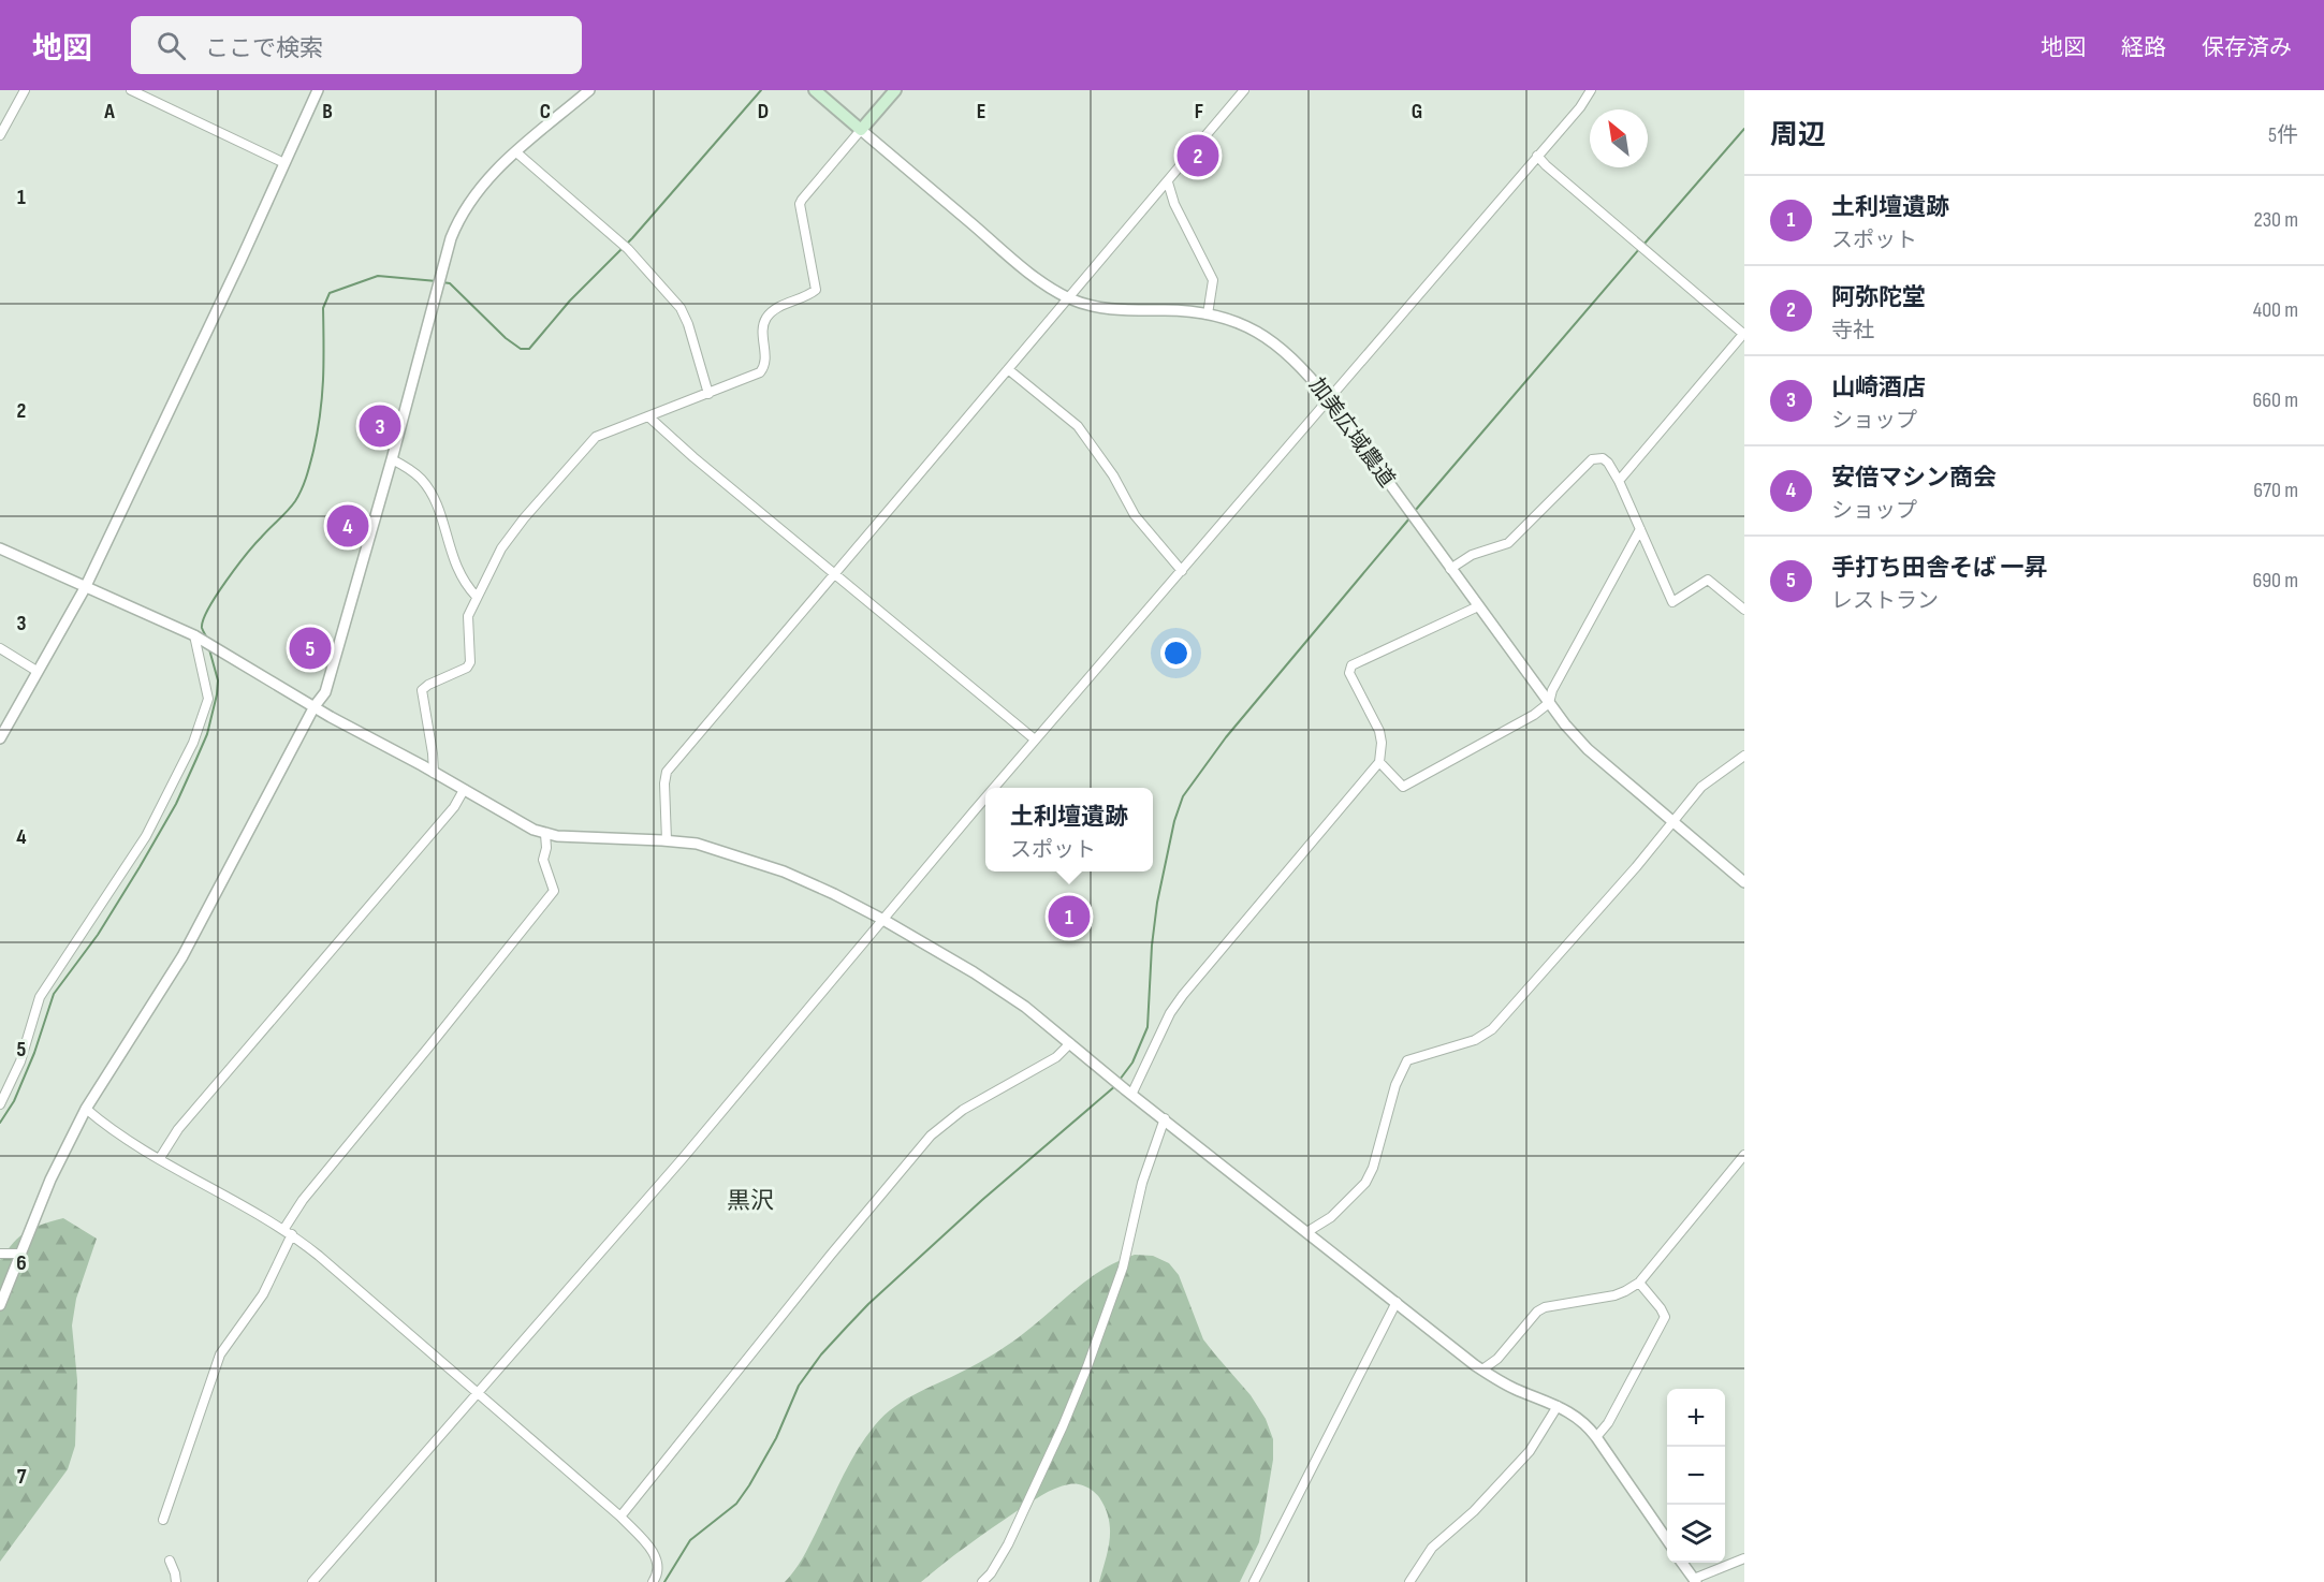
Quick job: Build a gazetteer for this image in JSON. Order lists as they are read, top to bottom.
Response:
{
  "streets": {
    "street": ["加美広域農道"]
  },
  "districts": ["黒沢"],
  "north": "top left",
  "page": {
    "header": "地図",
    "search": "ここで検索",
    "nav": ["地図", "経路", "保存済み"],
    "heading": ["周辺", "5件"],
    "pins": [
      "2",
      "3",
      "4",
      "5",
      "1"
    ],
    "list": [
      {
        "mark": "1",
        "name": "土利壇遺跡",
        "note": "スポット",
        "value": "230 m"
      },
      {
        "mark": "2",
        "name": "阿弥陀堂",
        "note": "寺社",
        "value": "400 m"
      },
      {
        "mark": "3",
        "name": "山崎酒店",
        "note": "ショップ",
        "value": "660 m"
      },
      {
        "mark": "4",
        "name": "安倍マシン商会",
        "note": "ショップ",
        "value": "670 m"
      },
      {
        "mark": "5",
        "name": "手打ち田舎そば 一昇",
        "note": "レストラン",
        "value": "690 m"
      }
    ],
    "popup": ["土利壇遺跡", "スポット"],
    "map_buttons": ["+", "−"]
  },
  "grid": {
    "columns": [
      "A",
      "B",
      "C",
      "D",
      "E",
      "F",
      "G"
    ],
    "rows": [
      "1",
      "2",
      "3",
      "4",
      "5",
      "6",
      "7"
    ]
  }
}
